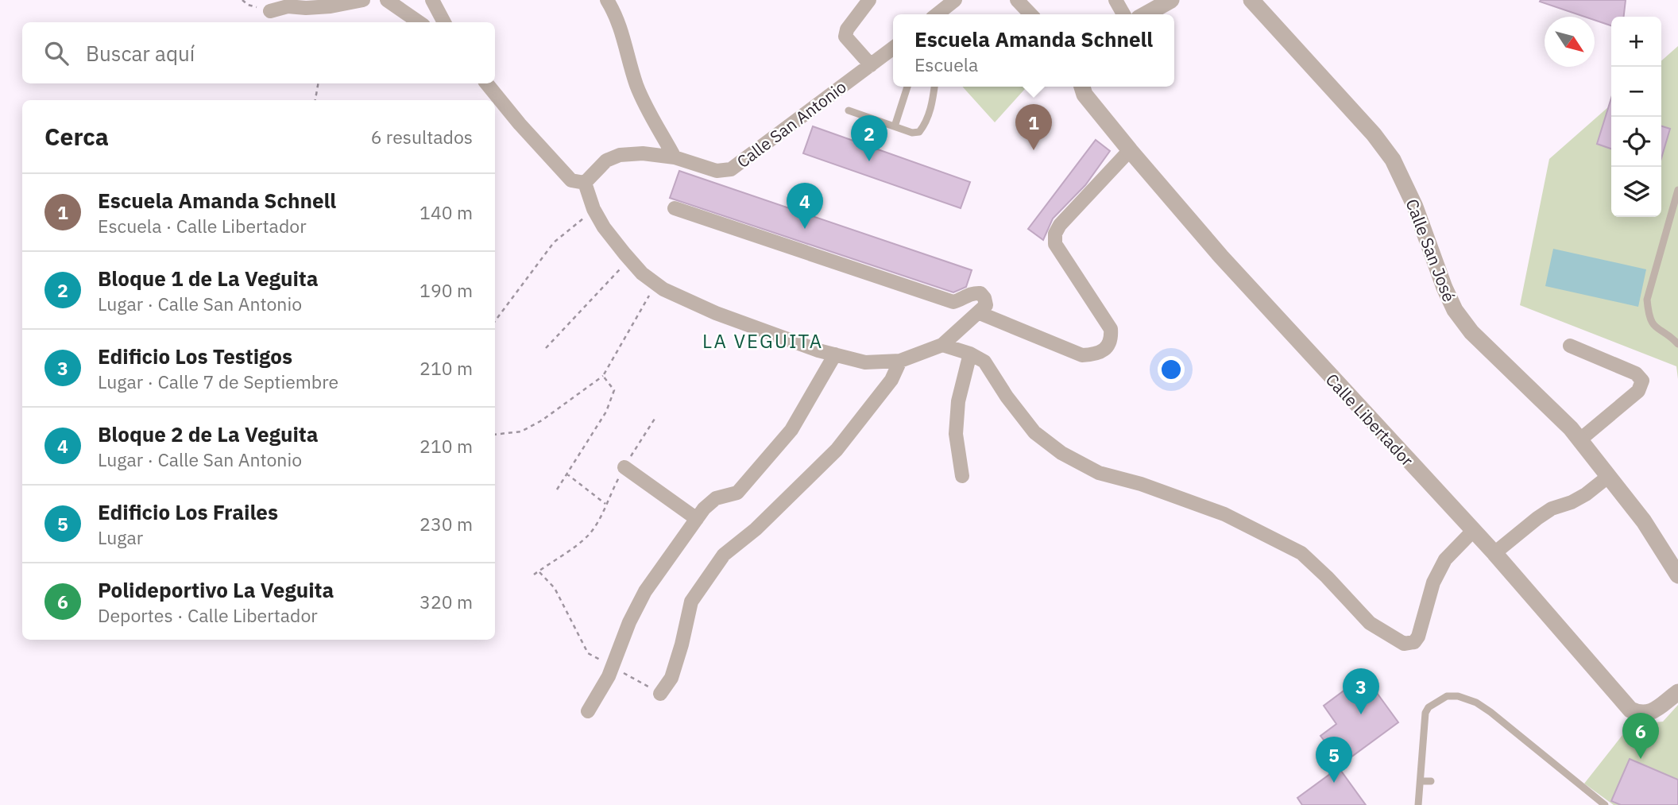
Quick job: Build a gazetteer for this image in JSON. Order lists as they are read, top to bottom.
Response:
{
  "streets": {
    "street": ["Calle San Antonio", "Calle San José", "Calle Libertador"]
  },
  "districts": ["LA VEGUITA"],
  "north": "bottom right",
  "page": {
    "popup": ["Escuela Amanda Schnell", "Escuela"],
    "map_buttons": ["+", "−"],
    "search": "Buscar aquí",
    "heading": ["Cerca", "6 resultados"],
    "pins": [
      "1",
      "2",
      "4",
      "3",
      "6",
      "5"
    ],
    "list": [
      {
        "mark": "1",
        "name": "Escuela Amanda Schnell",
        "note": "Escuela · Calle Libertador",
        "value": "140 m"
      },
      {
        "mark": "2",
        "name": "Bloque 1 de La Veguita",
        "note": "Lugar · Calle San Antonio",
        "value": "190 m"
      },
      {
        "mark": "3",
        "name": "Edificio Los Testigos",
        "note": "Lugar · Calle 7 de Septiembre",
        "value": "210 m"
      },
      {
        "mark": "4",
        "name": "Bloque 2 de La Veguita",
        "note": "Lugar · Calle San Antonio",
        "value": "210 m"
      },
      {
        "mark": "5",
        "name": "Edificio Los Frailes",
        "note": "Lugar",
        "value": "230 m"
      },
      {
        "mark": "6",
        "name": "Polideportivo La Veguita",
        "note": "Deportes · Calle Libertador",
        "value": "320 m"
      }
    ]
  }
}
